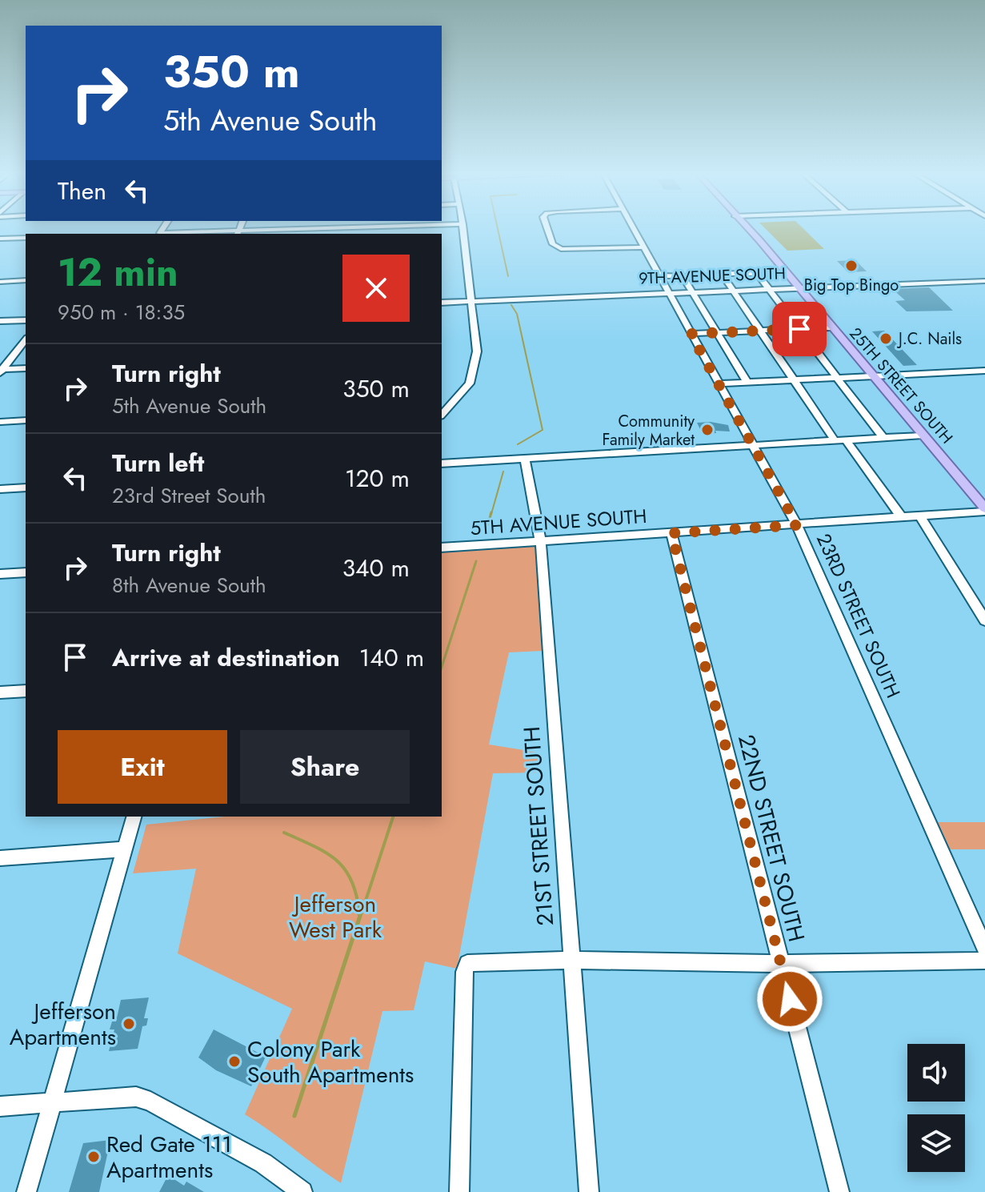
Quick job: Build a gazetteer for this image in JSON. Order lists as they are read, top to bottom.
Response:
{
  "streets": {
    "main road": ["25TH STREET SOUTH"],
    "street": [
      "9TH AVENUE SOUTH",
      "5TH AVENUE SOUTH",
      "23RD STREET SOUTH",
      "21ST STREET SOUTH",
      "22ND STREET SOUTH"
    ]
  },
  "crossings": [
    ["9TH AVENUE SOUTH", "25TH STREET SOUTH"],
    ["9TH AVENUE SOUTH", "23RD STREET SOUTH"],
    ["25TH STREET SOUTH", "5TH AVENUE SOUTH"],
    ["5TH AVENUE SOUTH", "23RD STREET SOUTH"],
    ["5TH AVENUE SOUTH", "21ST STREET SOUTH"],
    ["5TH AVENUE SOUTH", "22ND STREET SOUTH"]
  ],
  "parks": ["Jefferson West Park"],
  "places": [
    "Big Top Bingo",
    "J.C. Nails",
    "Community Family Market",
    "Jefferson Apartments",
    "Colony Park South Apartments",
    "Red Gate 111 Apartments"
  ],
  "page": {
    "turn": ["350 m", "5th Avenue South"],
    "then": "Then",
    "heading": ["12 min", "950 m · 18:35"],
    "list": [
      {
        "name": "Turn right",
        "note": "5th Avenue South",
        "value": "350 m"
      },
      {
        "name": "Turn left",
        "note": "23rd Street South",
        "value": "120 m"
      },
      {
        "name": "Turn right",
        "note": "8th Avenue South",
        "value": "340 m"
      },
      {
        "name": "Arrive at destination",
        "value": "140 m"
      }
    ],
    "buttons": ["Exit", "Share"]
  }
}
